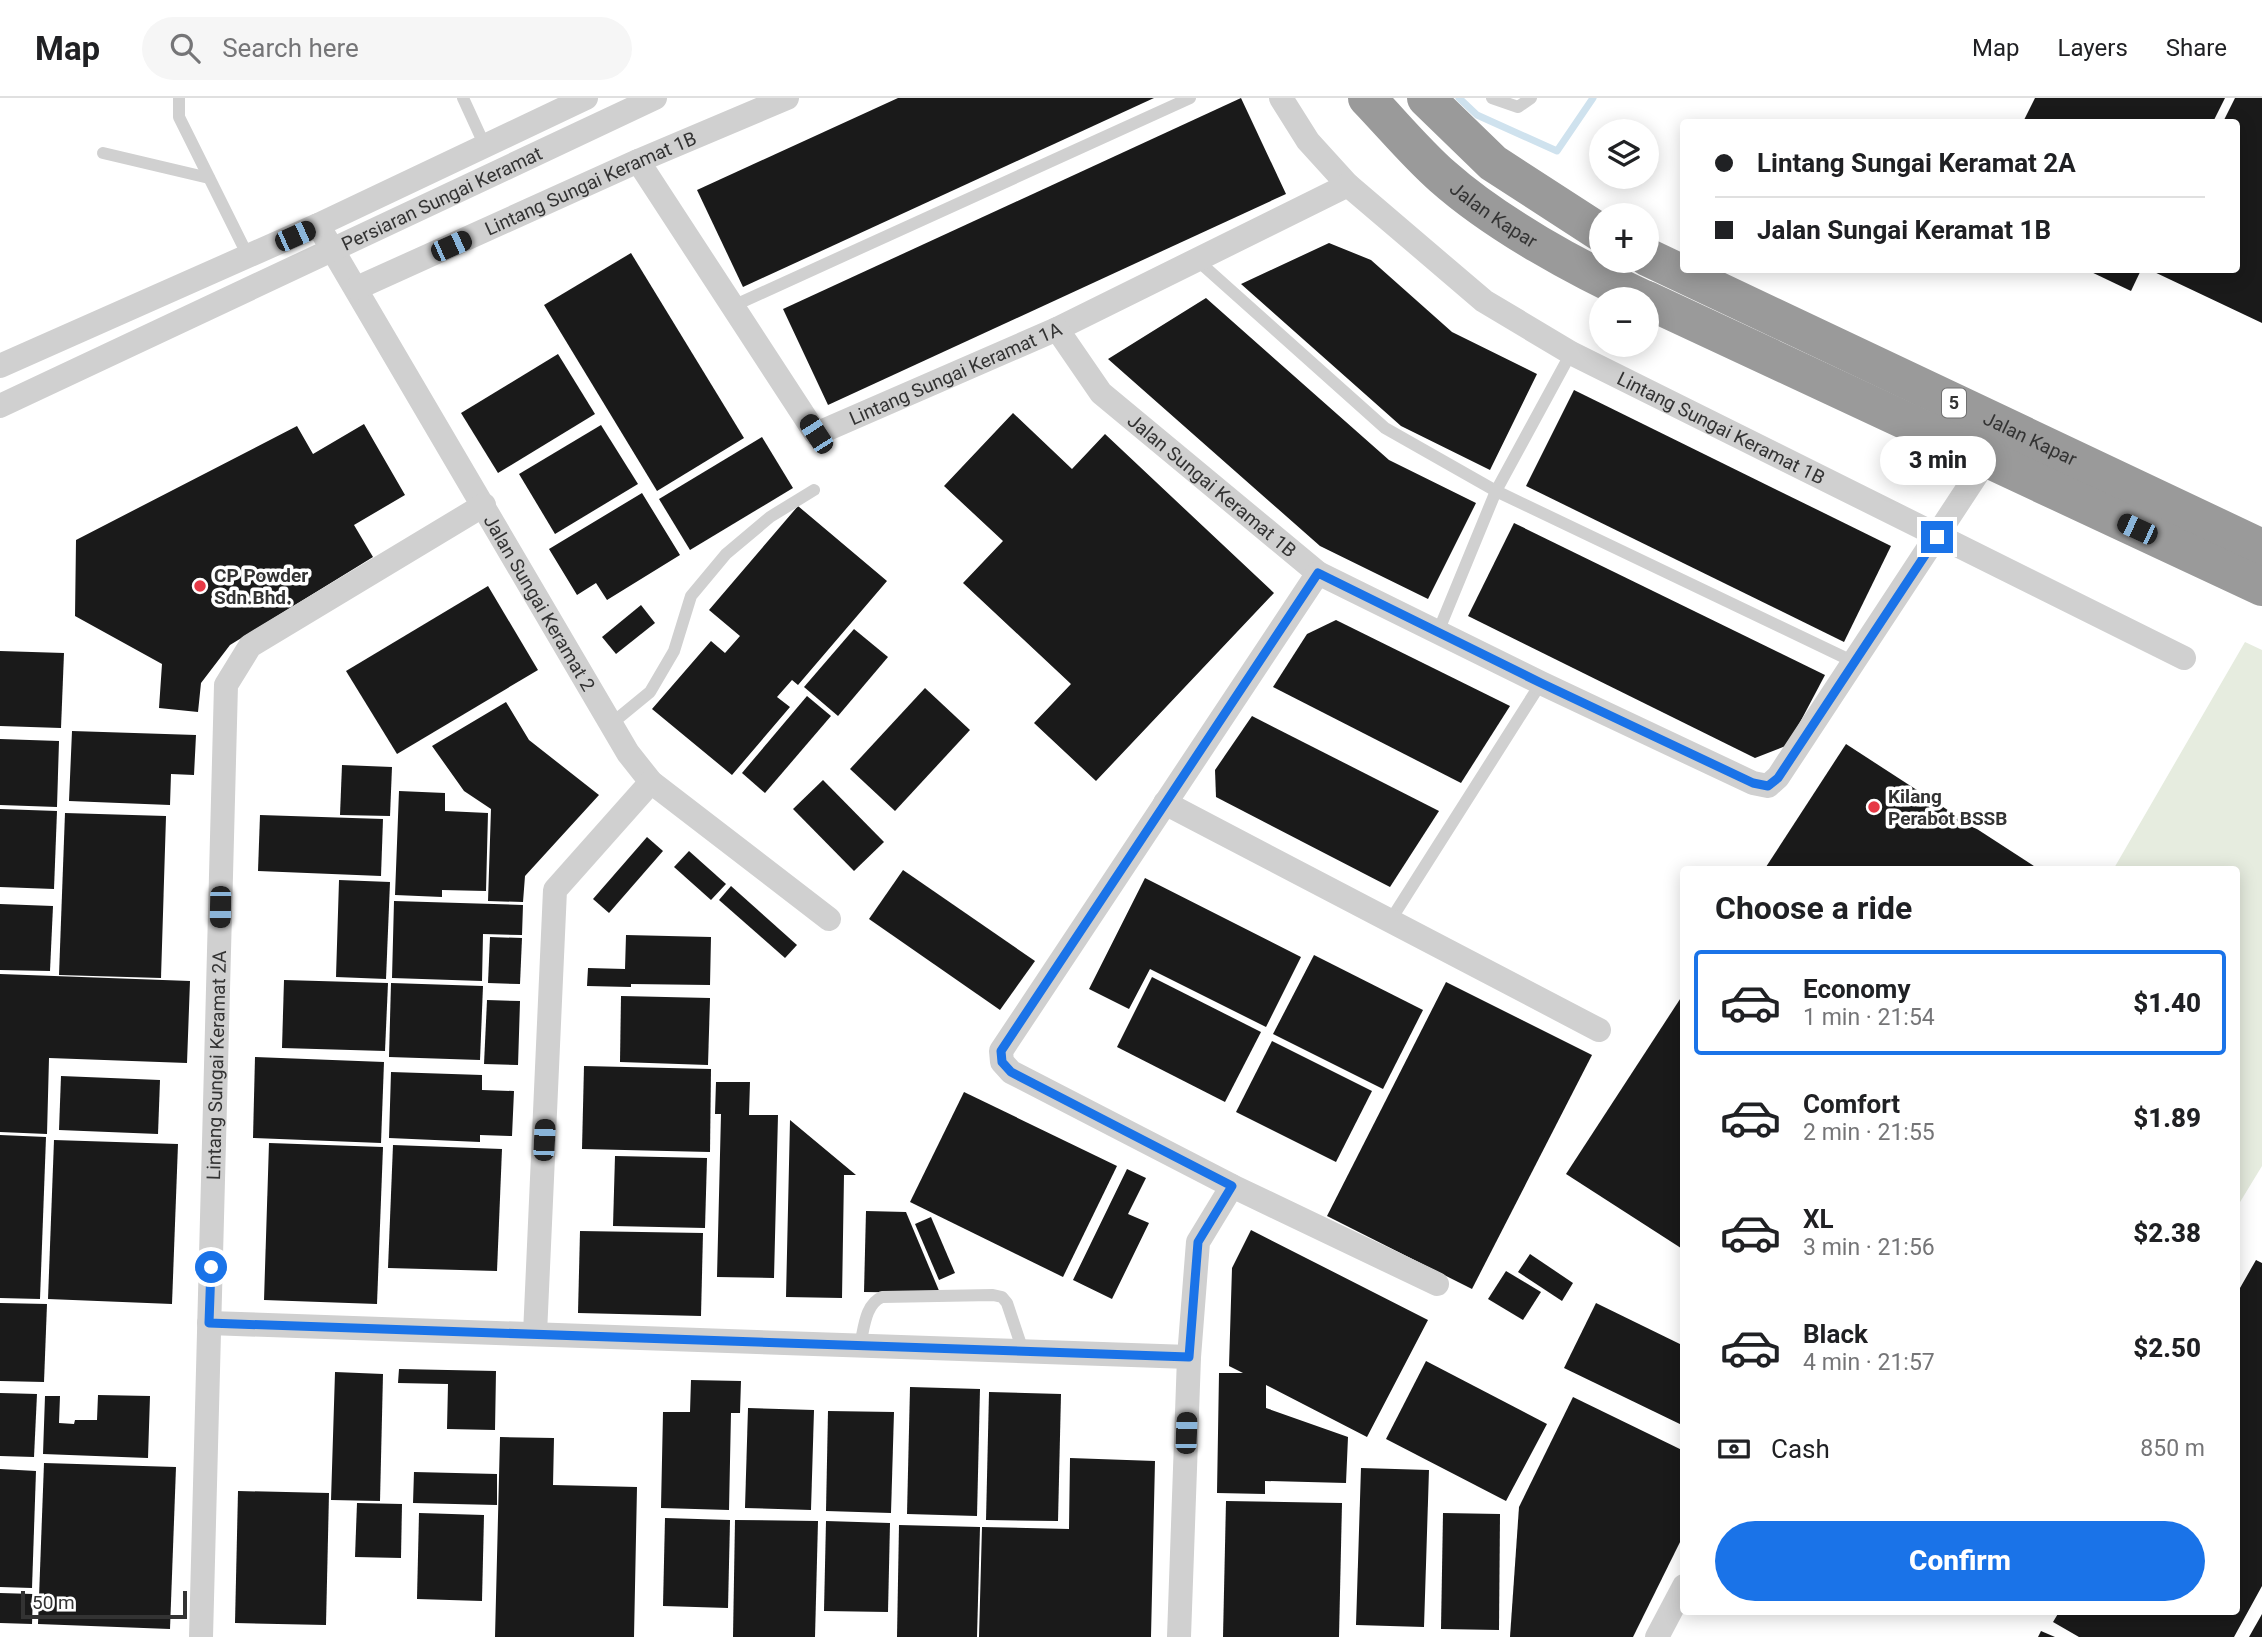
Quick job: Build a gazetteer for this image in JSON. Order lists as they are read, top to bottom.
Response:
{
  "streets": {
    "highway": ["Jalan Kapar", "5"],
    "street": [
      "Lintang Sungai Keramat 1B",
      "Persiaran Sungai Keramat",
      "Lintang Sungai Keramat 1A",
      "Jalan Sungai Keramat 1B",
      "Jalan Sungai Keramat 2",
      "Lintang Sungai Keramat 2A"
    ]
  },
  "crossings": [
    ["Lintang Sungai Keramat 1B", "Lintang Sungai Keramat 1A"],
    ["Lintang Sungai Keramat 1B", "Jalan Sungai Keramat 1B"],
    ["Lintang Sungai Keramat 1B", "Jalan Sungai Keramat 2"],
    ["Persiaran Sungai Keramat", "Jalan Sungai Keramat 2"],
    ["Jalan Kapar", "Jalan Sungai Keramat 1B"],
    ["Lintang Sungai Keramat 1A", "Jalan Sungai Keramat 1B"],
    ["Jalan Sungai Keramat 2", "Lintang Sungai Keramat 2A"]
  ],
  "places": ["CP Powder Sdn.Bhd.", "Kilang Perabot BSSB"],
  "scale_bar": "50 m",
  "page": {
    "header": "Map",
    "search": "Search here",
    "nav": ["Map", "Layers", "Share"],
    "map_buttons": ["+", "−"],
    "banner": ["Lintang Sungai Keramat 2A", "Jalan Sungai Keramat 1B"],
    "bubble": "3 min",
    "heading": "Choose a ride",
    "list": [
      {
        "name": "Economy",
        "note": "1 min · 21:54",
        "value": "$1.40"
      },
      {
        "name": "Comfort",
        "note": "2 min · 21:55",
        "value": "$1.89"
      },
      {
        "name": "XL",
        "note": "3 min · 21:56",
        "value": "$2.38"
      },
      {
        "name": "Black",
        "note": "4 min · 21:57",
        "value": "$2.50"
      }
    ],
    "pay": ["Cash", "850 m"],
    "buttons": "Confirm",
    "scale": "50 m"
  }
}
